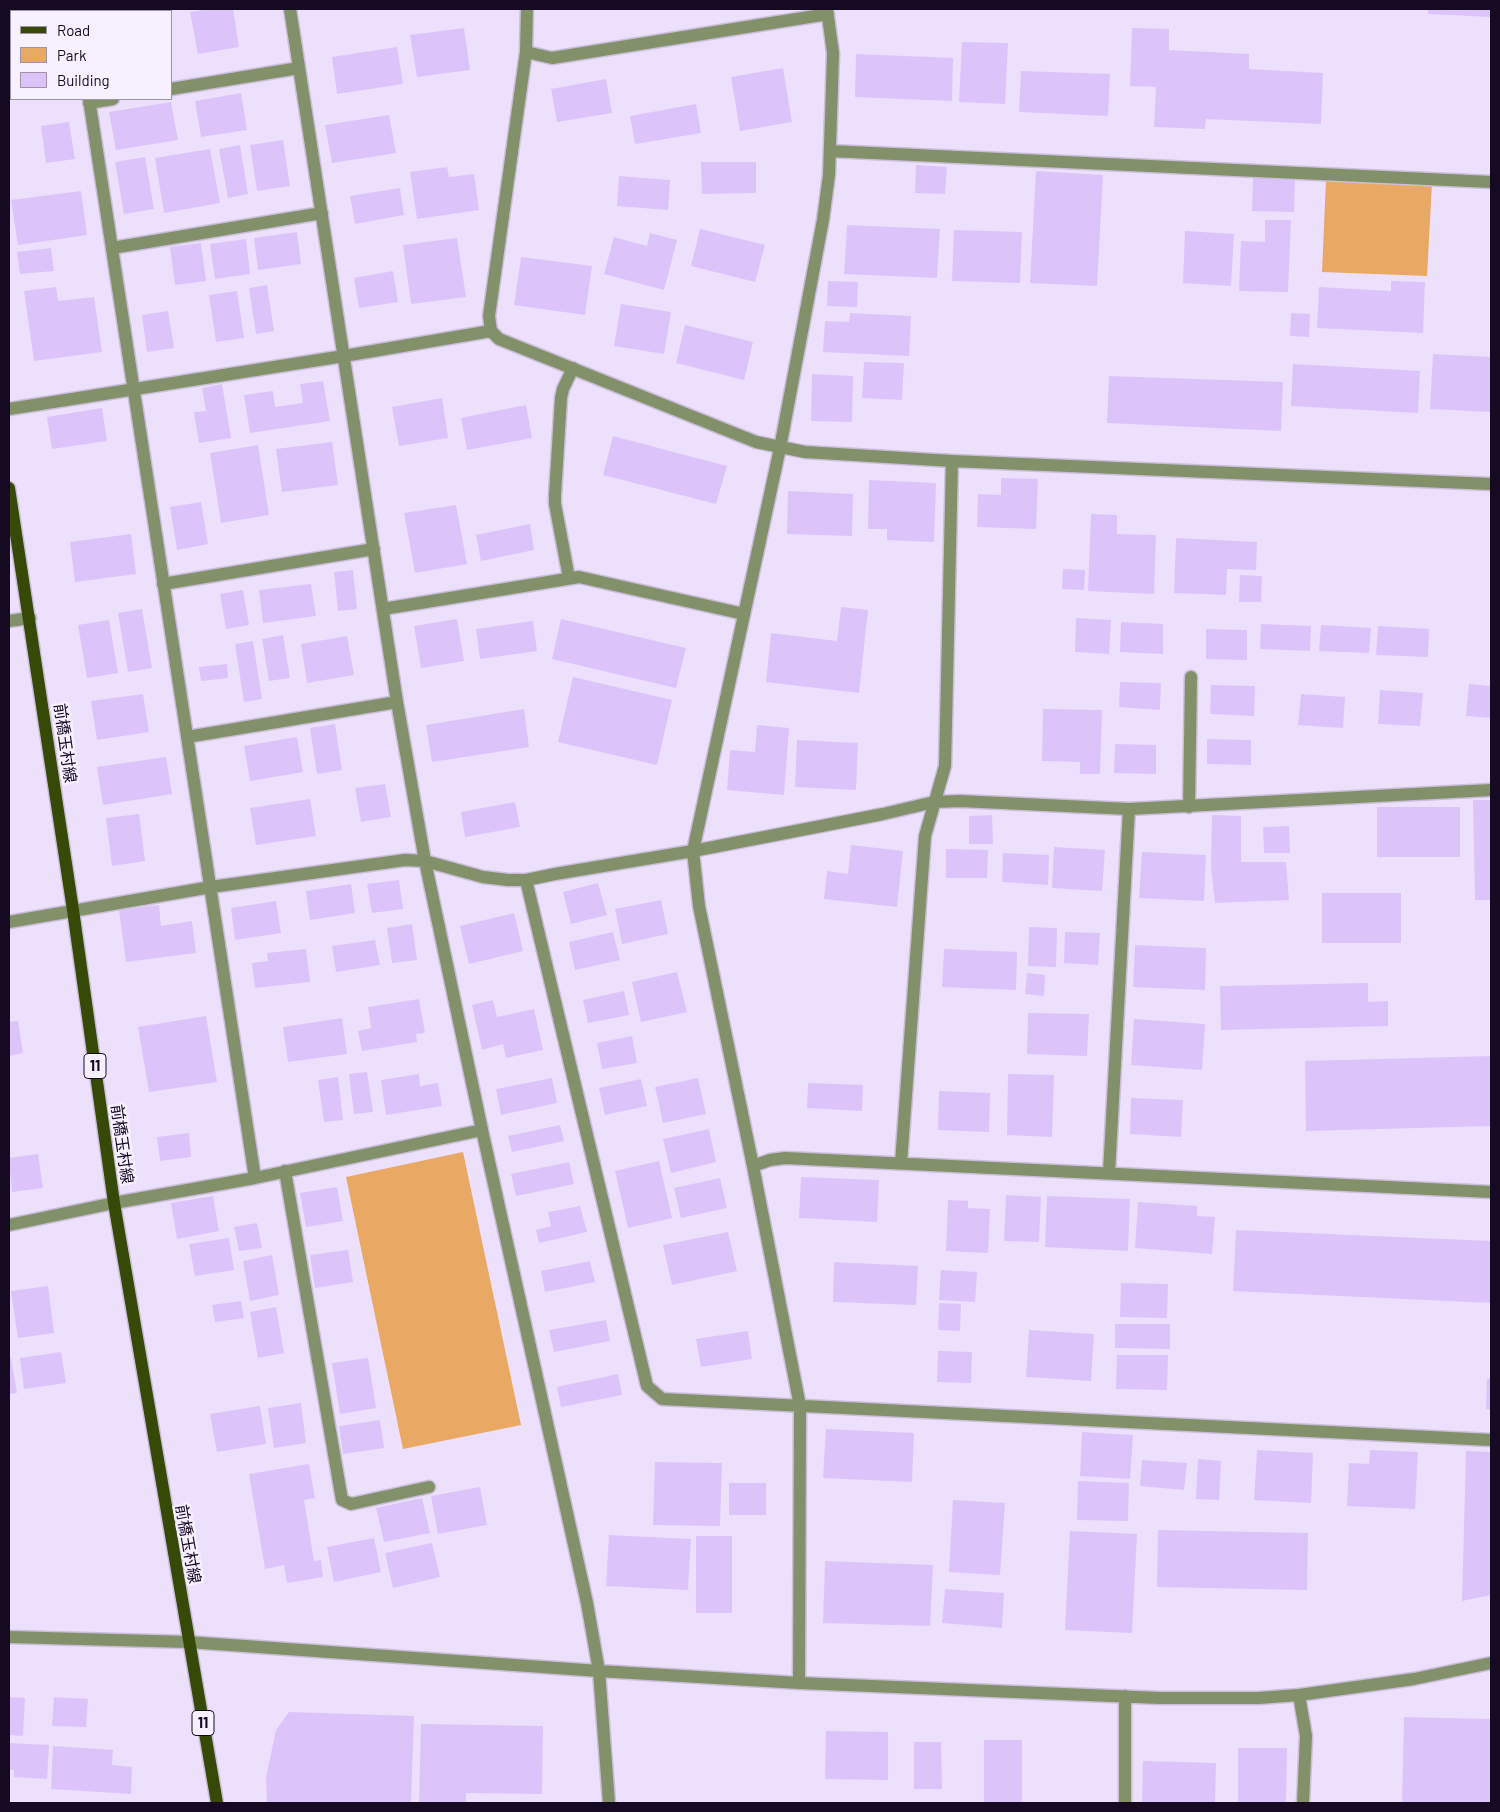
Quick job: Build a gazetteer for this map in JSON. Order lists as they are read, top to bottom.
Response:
{
  "streets": {
    "main road": ["前橋玉村線", "11"]
  },
  "legend": ["Road", "Park", "Building"]
}
